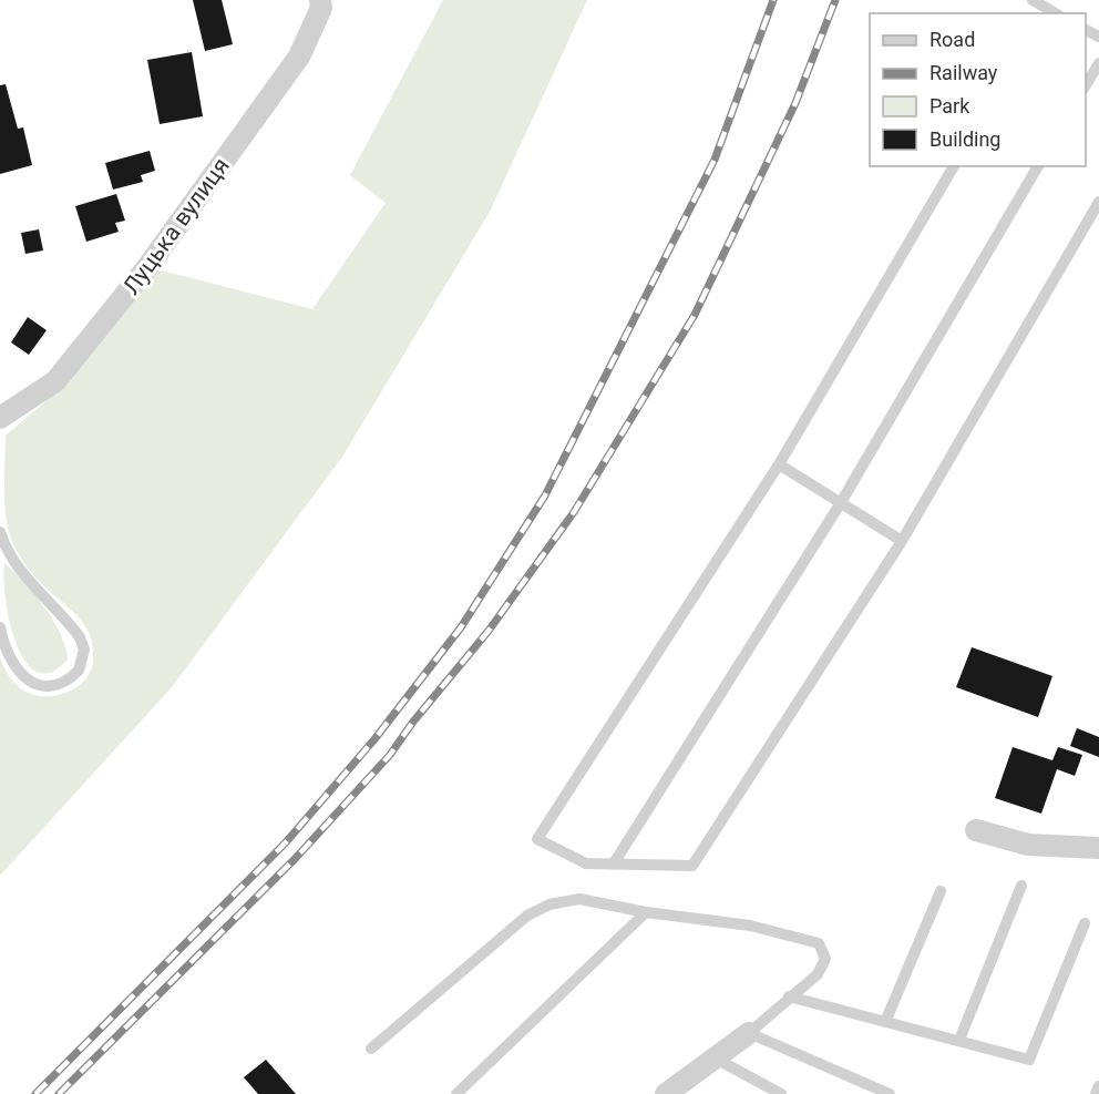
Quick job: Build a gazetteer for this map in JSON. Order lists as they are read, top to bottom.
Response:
{
  "streets": {
    "street": ["Луцька вулиця"]
  },
  "legend": [
    "Road",
    "Railway",
    "Park",
    "Building"
  ]
}
